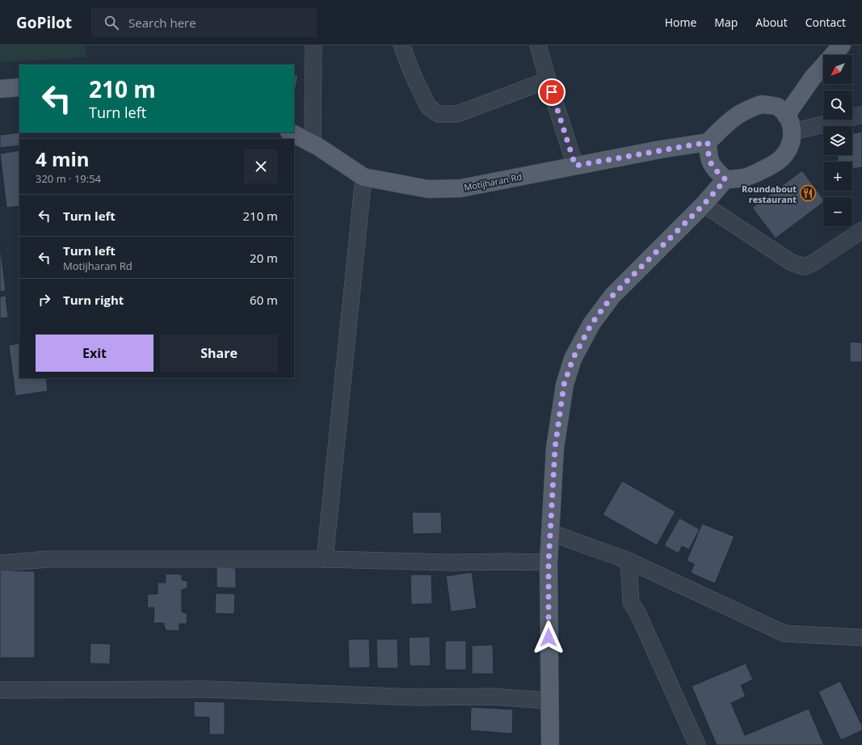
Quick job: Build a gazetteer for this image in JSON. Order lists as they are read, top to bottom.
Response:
{
  "streets": {
    "main road": ["Motijharan Rd"]
  },
  "places": {
    "restaurant": ["Roundabout restaurant"]
  },
  "north": "bottom left",
  "page": {
    "header": "GoPilot",
    "search": "Search here",
    "nav": [
      "Home",
      "Map",
      "About",
      "Contact"
    ],
    "map_buttons": ["+", "−"],
    "turn": ["210 m", "Turn left"],
    "heading": ["4 min", "320 m · 19:54"],
    "list": [
      {
        "name": "Turn left",
        "value": "210 m"
      },
      {
        "name": "Turn left",
        "note": "Motijharan Rd",
        "value": "20 m"
      },
      {
        "name": "Turn right",
        "value": "60 m"
      }
    ],
    "buttons": ["Exit", "Share"]
  }
}
